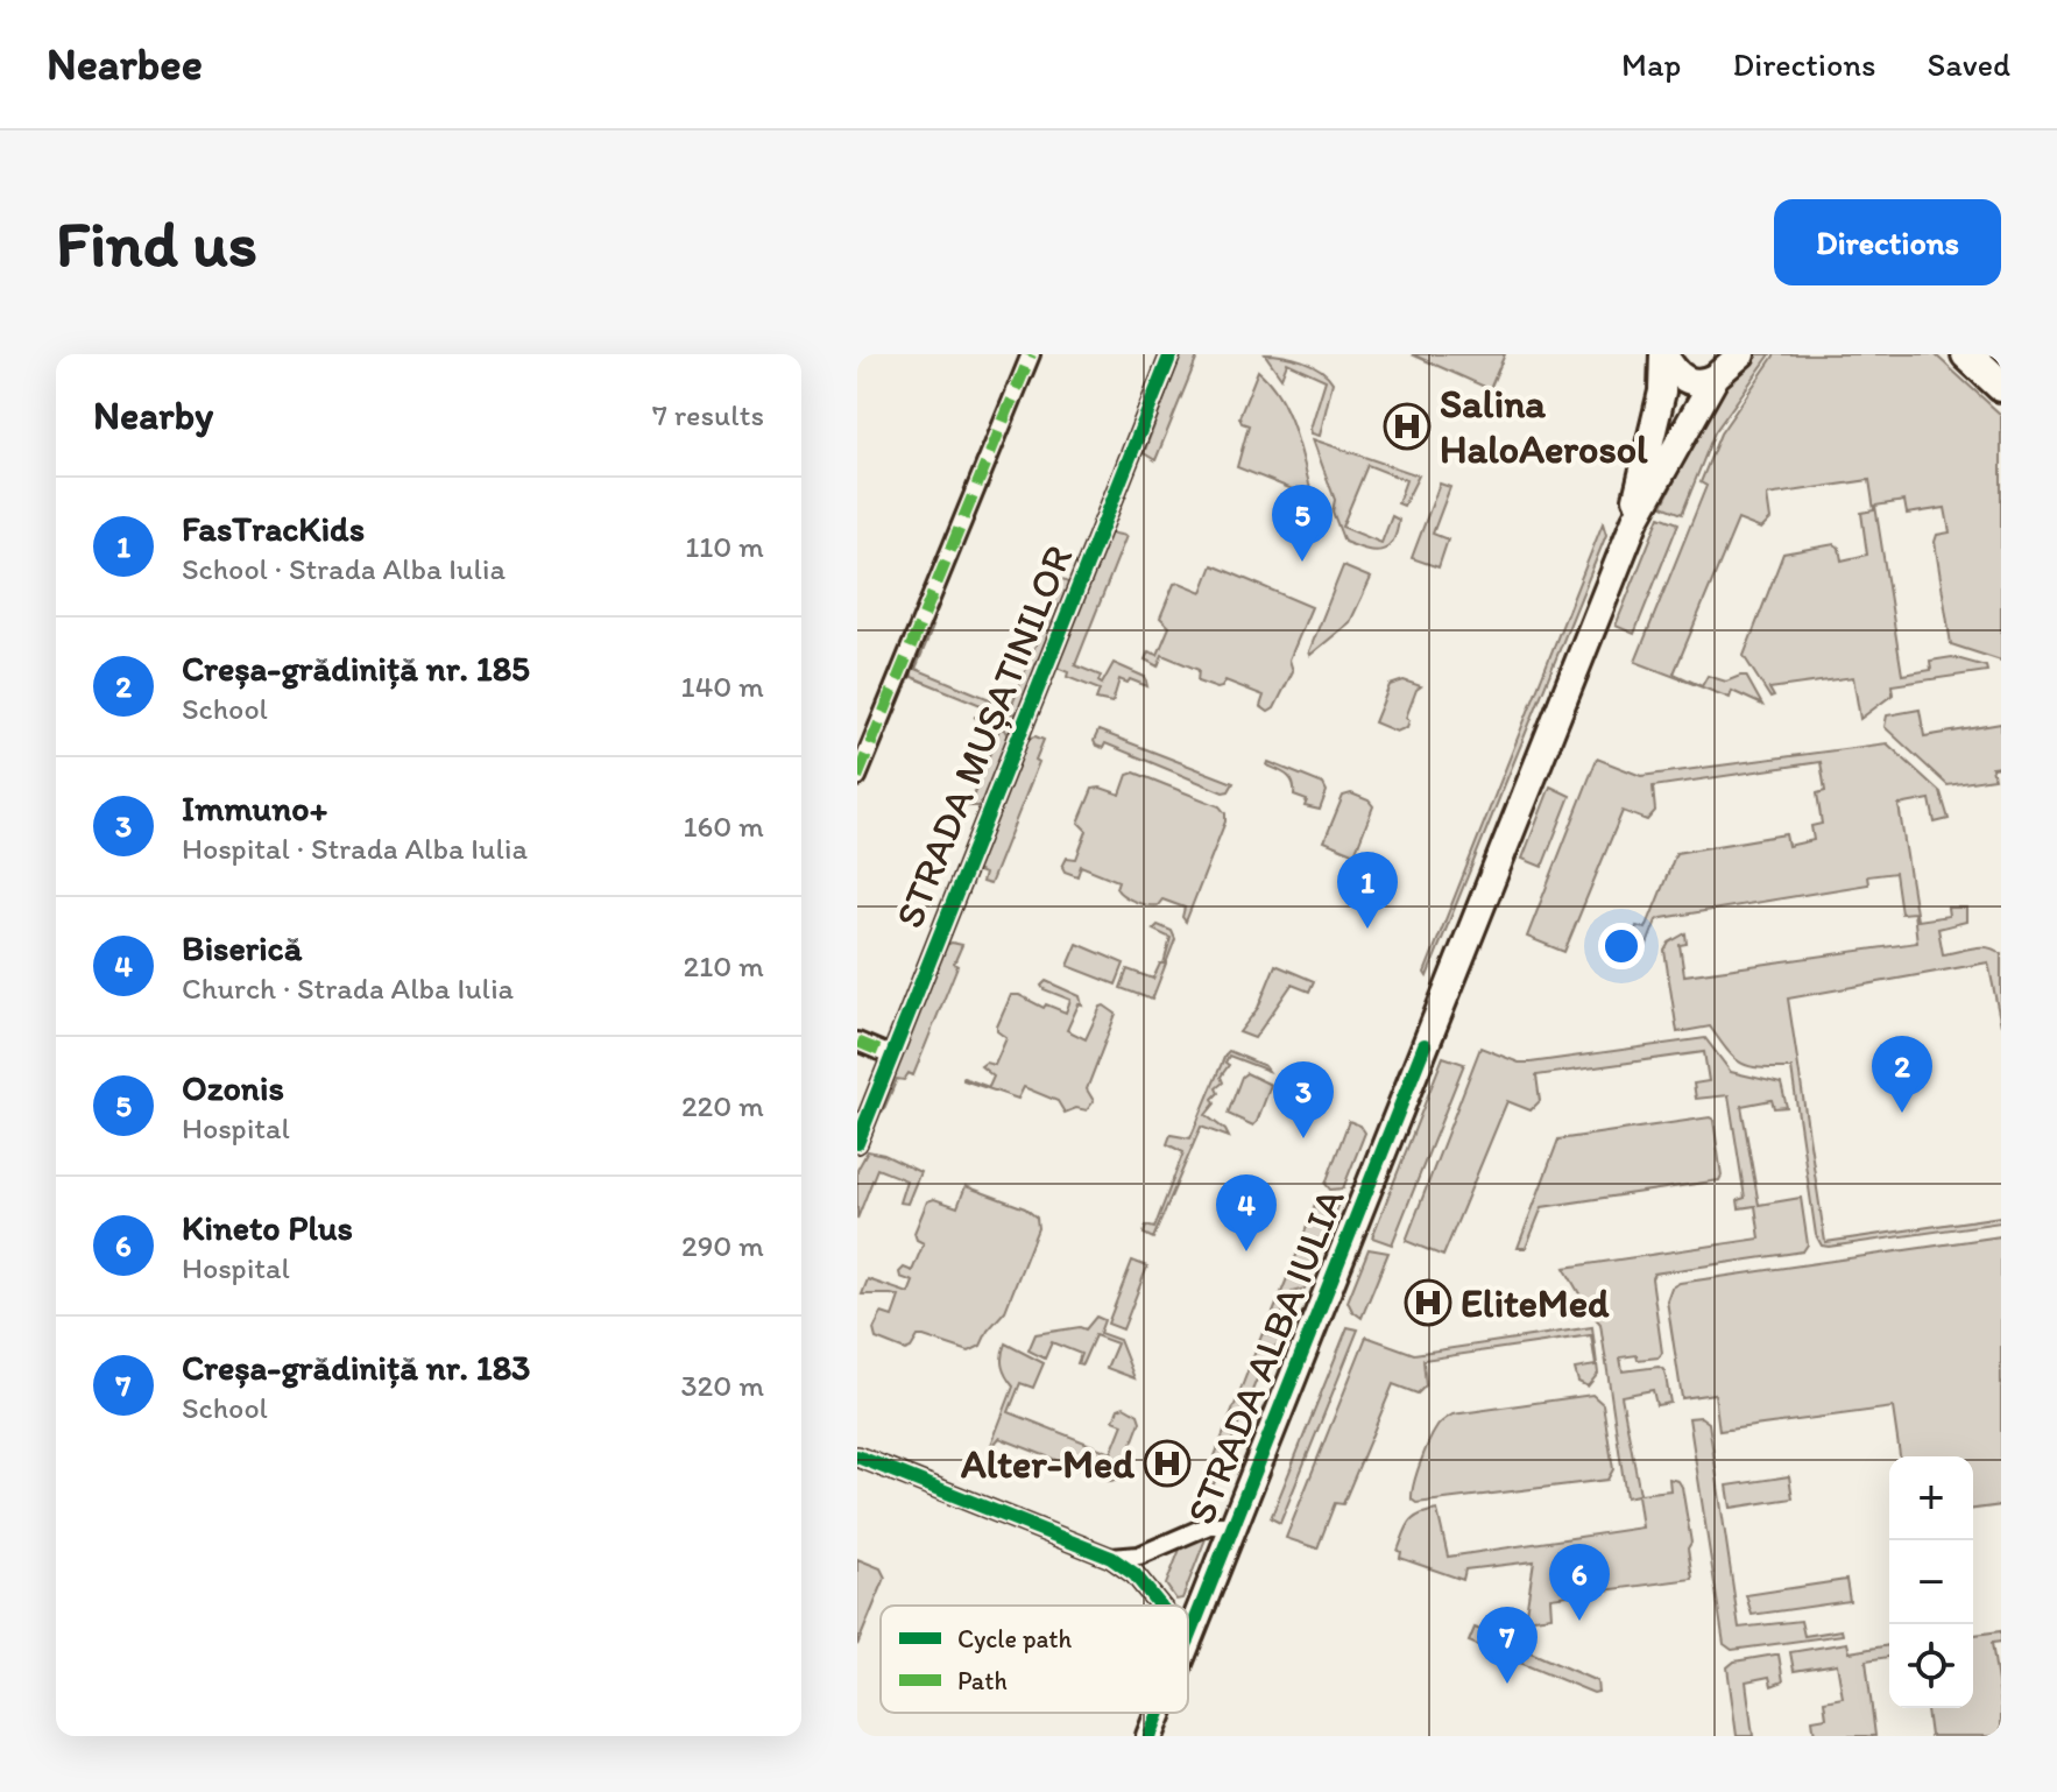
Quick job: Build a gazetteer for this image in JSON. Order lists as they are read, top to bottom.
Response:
{
  "streets": {
    "main road": ["STRADA ALBA IULIA"],
    "street": ["STRADA MUȘATINILOR"]
  },
  "places": {
    "hospital": ["Salina HaloAerosol", "EliteMed", "Alter-Med"]
  },
  "legend": ["Cycle path", "Path"],
  "page": {
    "header": "Nearbee",
    "nav": ["Map", "Directions", "Saved"],
    "buttons": "Directions",
    "title": "Find us",
    "heading": ["Nearby", "7 results"],
    "list": [
      {
        "mark": "1",
        "name": "FasTracKids",
        "note": "School · Strada Alba Iulia",
        "value": "110 m"
      },
      {
        "mark": "2",
        "name": "Creșa-grădiniță nr. 185",
        "note": "School",
        "value": "140 m"
      },
      {
        "mark": "3",
        "name": "Immuno+",
        "note": "Hospital · Strada Alba Iulia",
        "value": "160 m"
      },
      {
        "mark": "4",
        "name": "Biserică",
        "note": "Church · Strada Alba Iulia",
        "value": "210 m"
      },
      {
        "mark": "5",
        "name": "Ozonis",
        "note": "Hospital",
        "value": "220 m"
      },
      {
        "mark": "6",
        "name": "Kineto Plus",
        "note": "Hospital",
        "value": "290 m"
      },
      {
        "mark": "7",
        "name": "Creșa-grădiniță nr. 183",
        "note": "School",
        "value": "320 m"
      }
    ],
    "pins": [
      "5",
      "1",
      "2",
      "3",
      "4",
      "6",
      "7"
    ],
    "map_buttons": ["+", "−"]
  }
}
